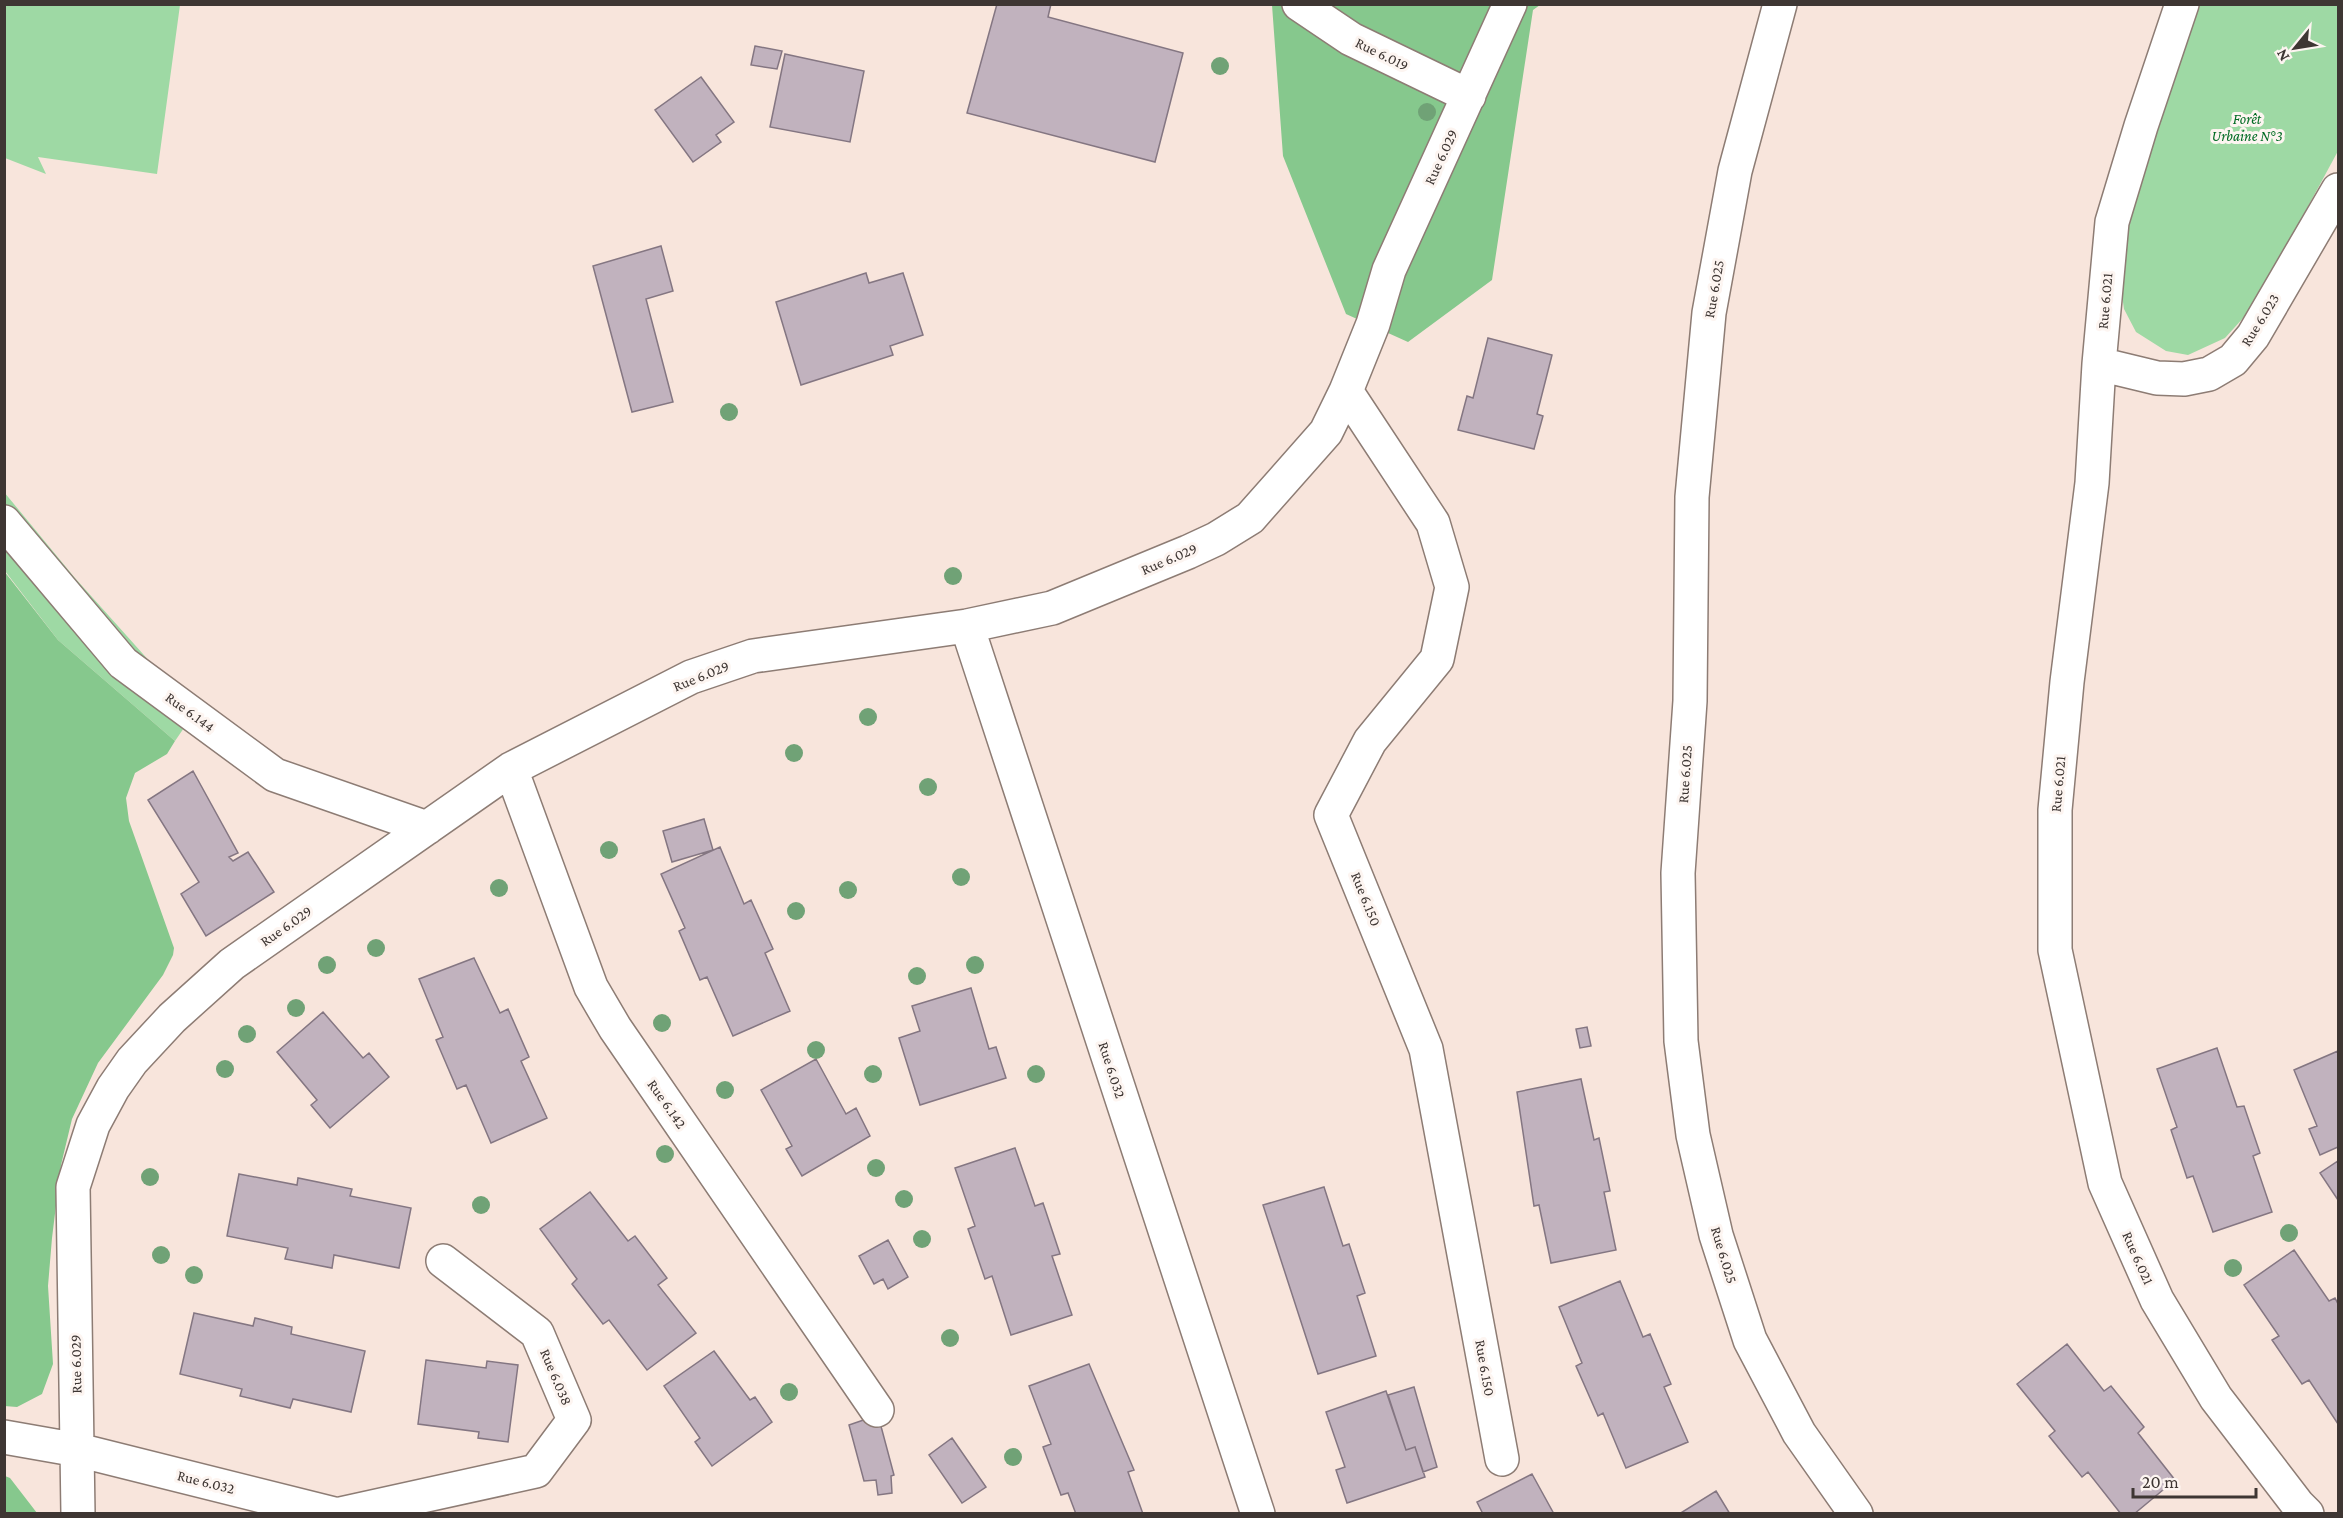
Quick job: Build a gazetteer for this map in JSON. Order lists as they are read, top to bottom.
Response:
{
  "streets": {
    "street": [
      "Rue 6.019",
      "Rue 6.029",
      "Rue 6.025",
      "Rue 6.021",
      "Rue 6.023",
      "Rue 6.144",
      "Rue 6.150",
      "Rue 6.032",
      "Rue 6.142",
      "Rue 6.038"
    ]
  },
  "crossings": [
    ["Rue 6.019", "Rue 6.029"],
    ["Rue 6.029", "Rue 6.144"],
    ["Rue 6.029", "Rue 6.150"],
    ["Rue 6.029", "Rue 6.032"],
    ["Rue 6.029", "Rue 6.142"],
    ["Rue 6.021", "Rue 6.023"]
  ],
  "parks": ["Forêt Urbaine N°3"],
  "scale_bar": "20 m",
  "north": "bottom left"
}
